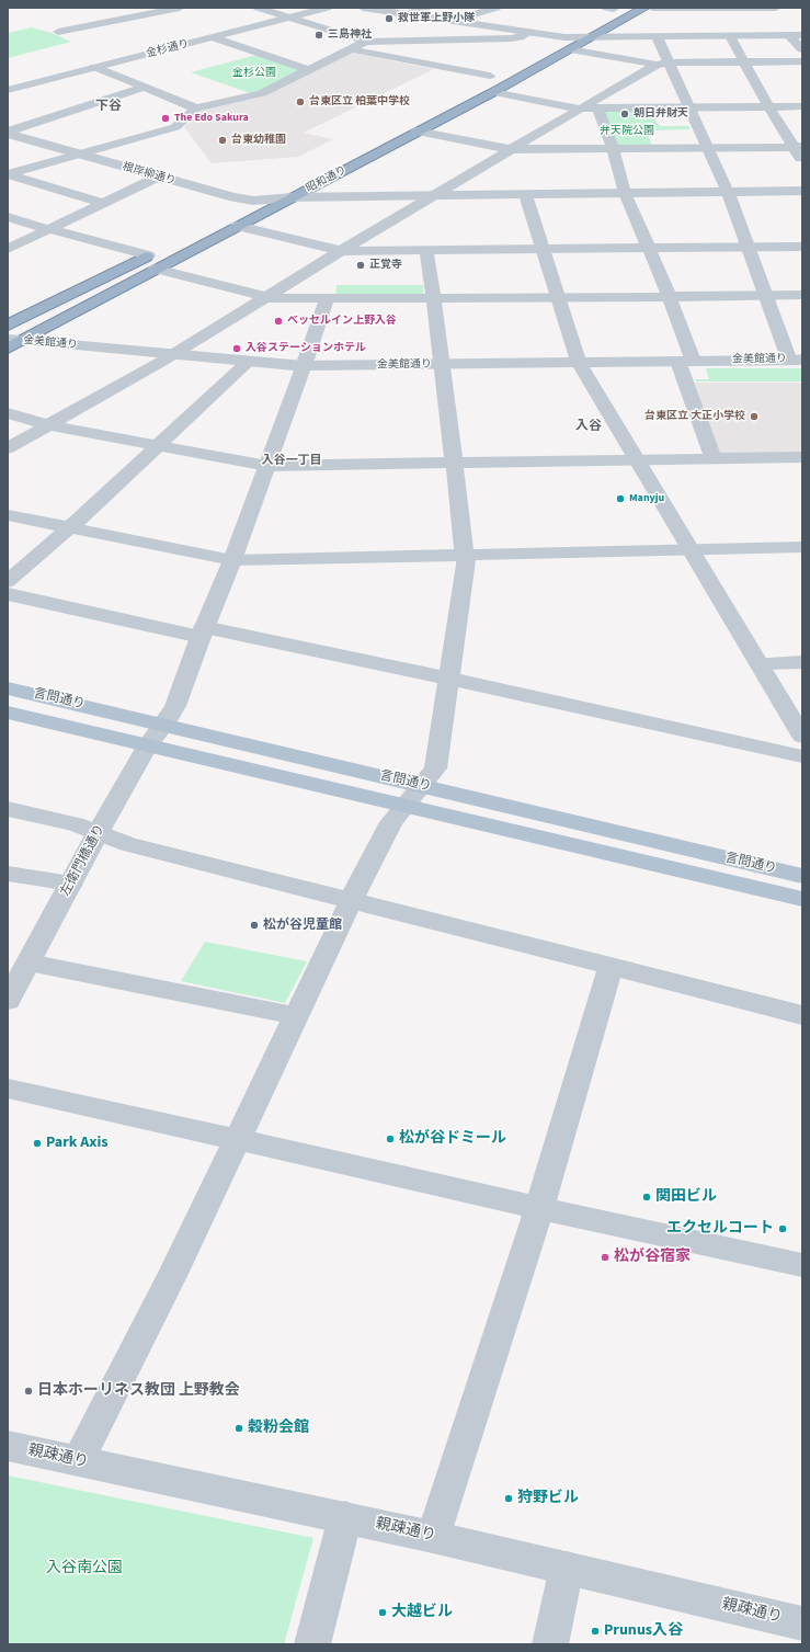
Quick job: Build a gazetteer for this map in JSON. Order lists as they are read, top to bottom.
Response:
{
  "streets": {
    "highway": ["昭和通り"],
    "main road": ["言問通り"],
    "street": [
      "金杉通り",
      "根岸柳通り",
      "金美館通り",
      "左衛門橋通り",
      "親疎通り"
    ]
  },
  "crossings": [
    ["根岸柳通り", "昭和通り"],
    ["昭和通り", "金美館通り"],
    ["金美館通り", "左衛門橋通り"],
    ["言問通り", "左衛門橋通り"]
  ],
  "districts": ["下谷", "入谷", "入谷一丁目"],
  "parks": ["金杉公園", "弁天院公園", "入谷南公園"],
  "places": [
    "救世軍上野小隊",
    "三島神社",
    "台東区立 柏葉中学校",
    "朝日弁財天",
    "The Edo Sakura",
    "台東幼稚園",
    "正覚寺",
    "ベッセルイン上野入谷",
    "入谷ステーションホテル",
    "台東区立 大正小学校",
    "Manyju",
    "松が谷児童館",
    "松が谷ドミール",
    "Park Axis",
    "関田ビル",
    "エクセルコート",
    "松が谷宿家",
    "日本ホーリネス教団 上野教会",
    "穀粉会館",
    "狩野ビル",
    "大越ビル",
    "Prunus入谷"
  ]
}
